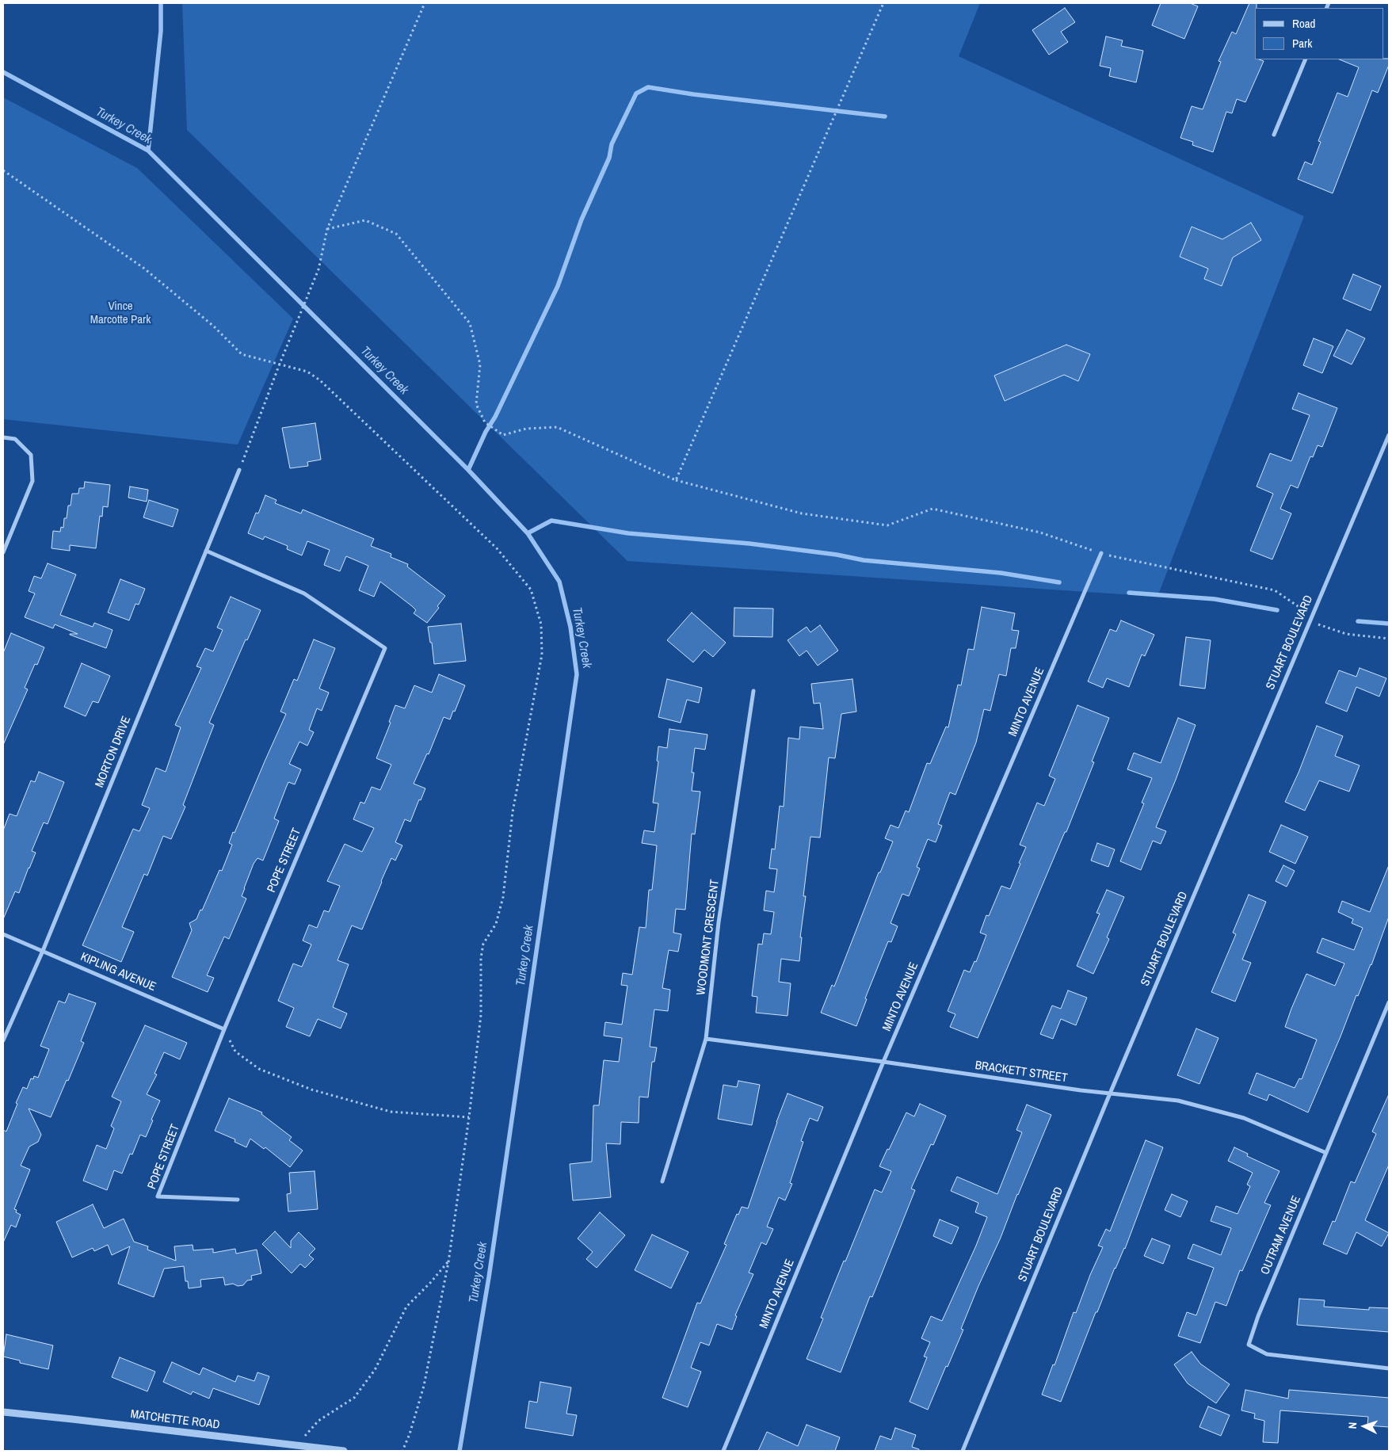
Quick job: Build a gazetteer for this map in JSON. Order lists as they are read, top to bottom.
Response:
{
  "streets": {
    "street": [
      "STUART BOULEVARD",
      "MINTO AVENUE",
      "MORTON DRIVE",
      "POPE STREET",
      "WOODMONT CRESCENT",
      "KIPLING AVENUE",
      "BRACKETT STREET",
      "OUTRAM AVENUE",
      "MATCHETTE ROAD"
    ]
  },
  "crossings": [
    ["STUART BOULEVARD", "BRACKETT STREET"],
    ["MINTO AVENUE", "BRACKETT STREET"],
    ["MORTON DRIVE", "POPE STREET"],
    ["MORTON DRIVE", "KIPLING AVENUE"],
    ["POPE STREET", "KIPLING AVENUE"],
    ["WOODMONT CRESCENT", "BRACKETT STREET"],
    ["BRACKETT STREET", "OUTRAM AVENUE"]
  ],
  "water": ["Turkey Creek"],
  "parks": ["Vince Marcotte Park"],
  "legend": ["Road", "Park"],
  "north": "left"
}
